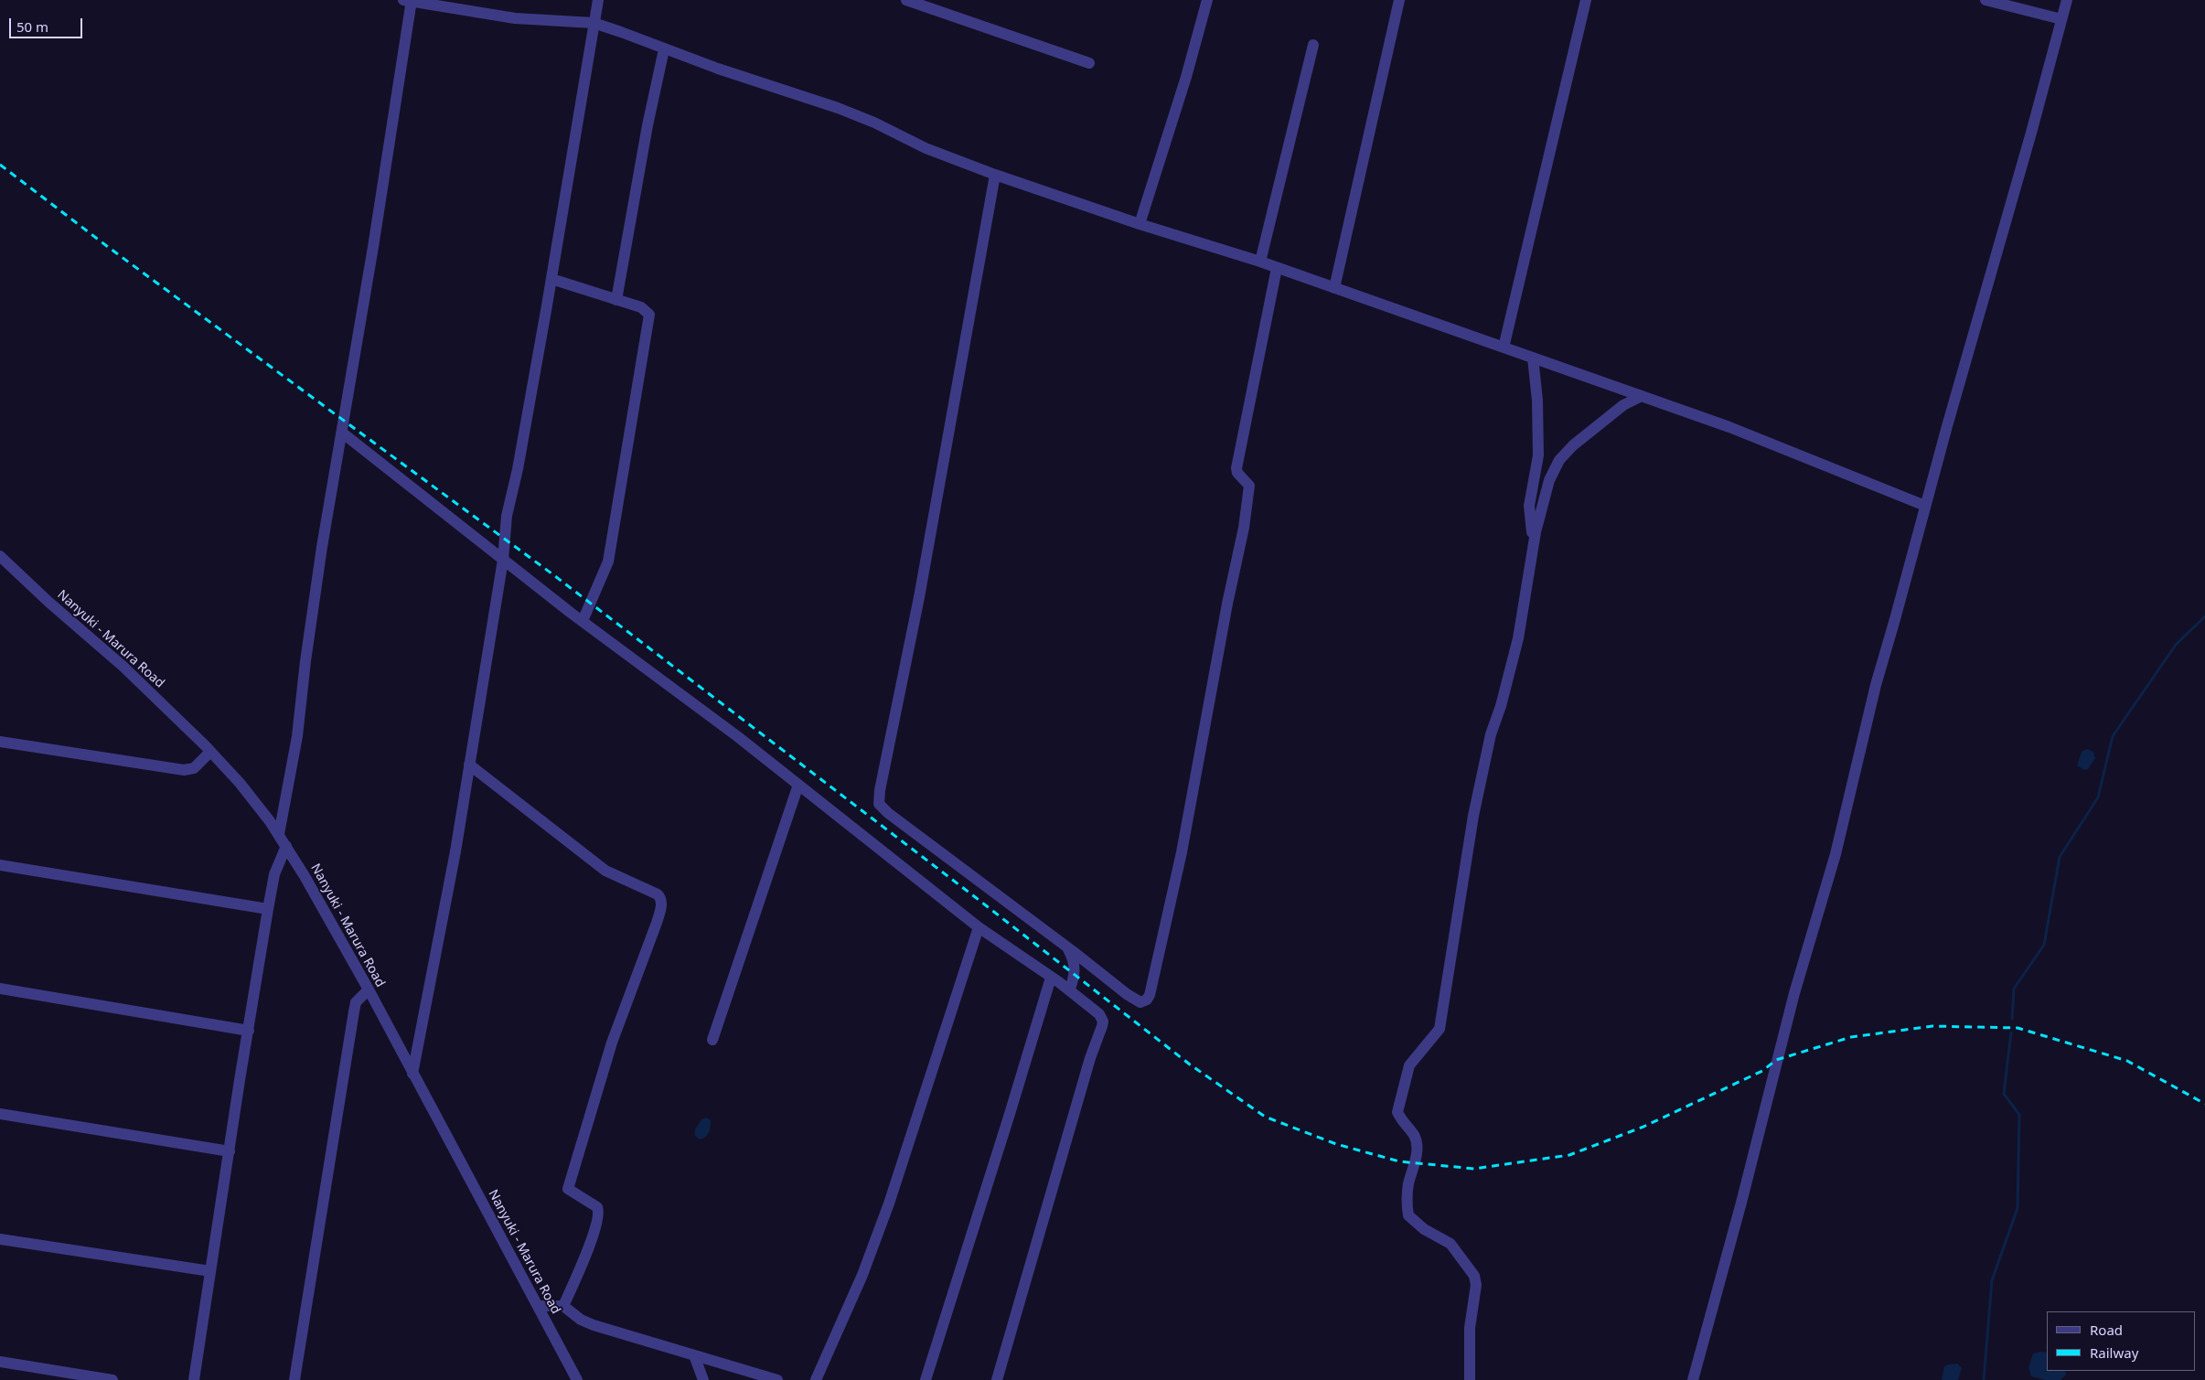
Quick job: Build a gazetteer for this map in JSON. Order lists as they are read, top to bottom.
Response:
{
  "streets": {
    "street": ["Nanyuki - Marura Road"]
  },
  "legend": ["Road", "Railway"],
  "scale_bar": "50 m"
}
